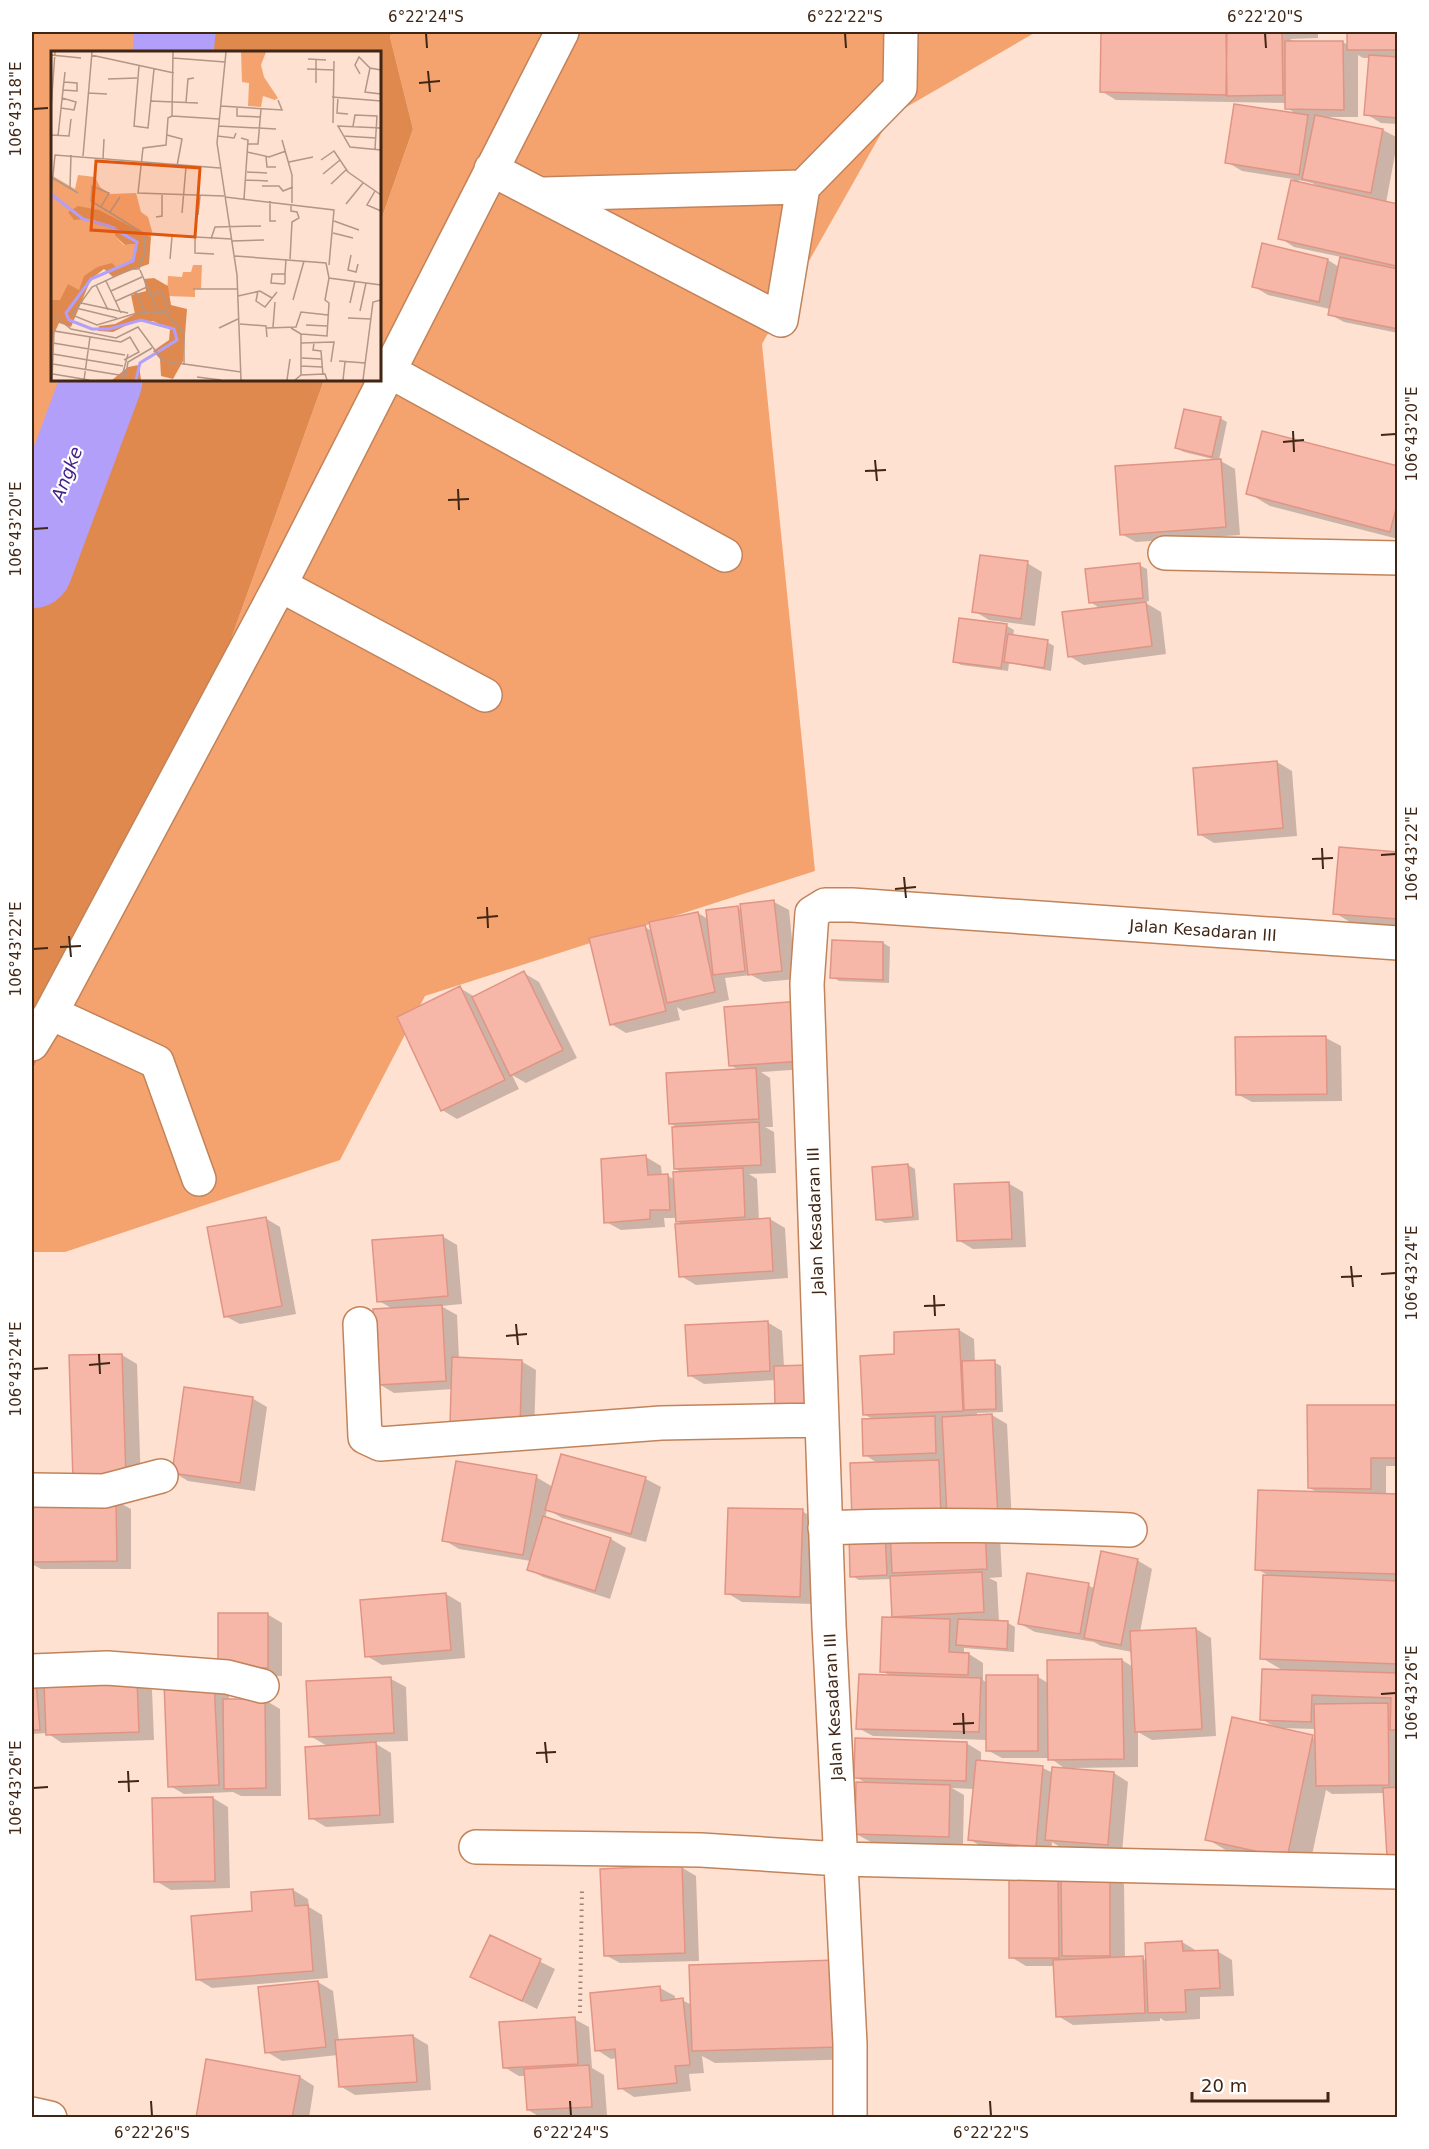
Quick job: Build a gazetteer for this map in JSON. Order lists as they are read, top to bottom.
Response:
{
  "streets": {
    "street": ["Jalan Kesadaran III"]
  },
  "water": ["Angke"],
  "scale_bar": "20 m",
  "coordinates": [
    "6°22'24\"S",
    "6°22'22\"S",
    "6°22'20\"S",
    "106°43'18\"E",
    "106°43'20\"E",
    "106°43'22\"E",
    "106°43'24\"E",
    "106°43'26\"E",
    "6°22'26\"S"
  ]
}
